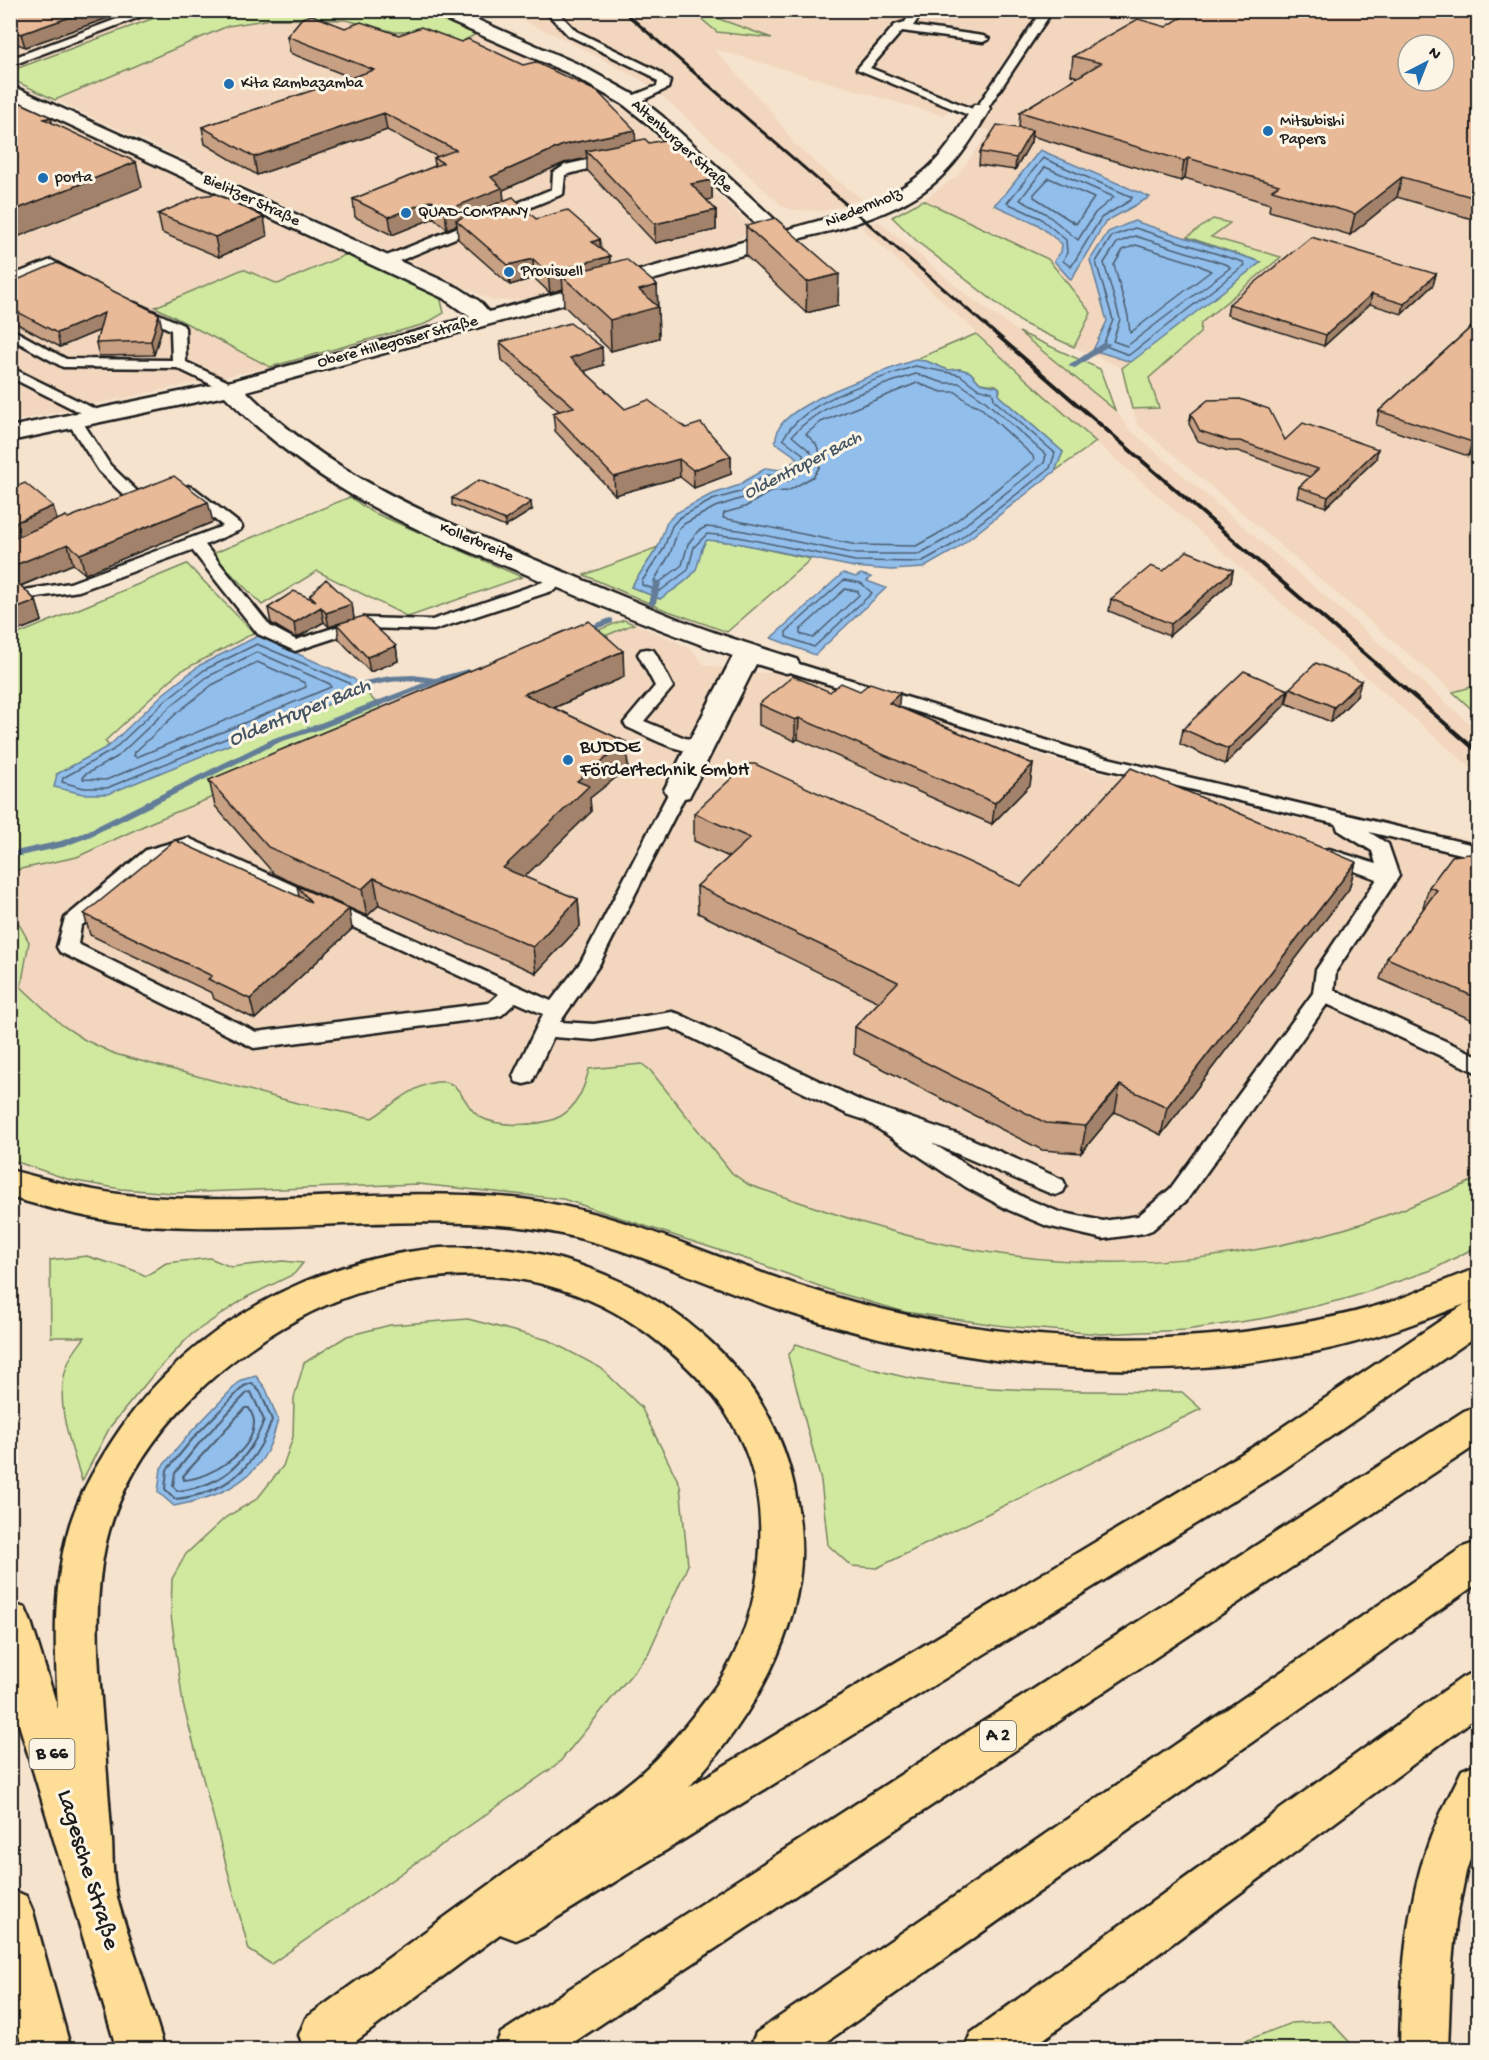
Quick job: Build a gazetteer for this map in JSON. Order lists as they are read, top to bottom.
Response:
{
  "streets": {
    "highway": ["A 2", "B 66", "Lagesche Straße"],
    "street": [
      "Altenburger Straße",
      "Bielitzer Straße",
      "Niedernholz",
      "Obere Hillegosser Straße",
      "Kollerbreite"
    ]
  },
  "crossings": [
    ["Altenburger Straße", "Niedernholz"],
    ["Altenburger Straße", "Obere Hillegosser Straße"],
    ["Bielitzer Straße", "Obere Hillegosser Straße"],
    ["Niedernholz", "Obere Hillegosser Straße"],
    ["Obere Hillegosser Straße", "Kollerbreite"]
  ],
  "water": ["Oldentruper Bach"],
  "places": [
    "Kita Rambazamba",
    "Mitsubishi Papers",
    "porta",
    "QUAD-COMPANY",
    "Provisuell",
    "BUDDE Fördertechnik GmbH"
  ],
  "north": "top right"
}
